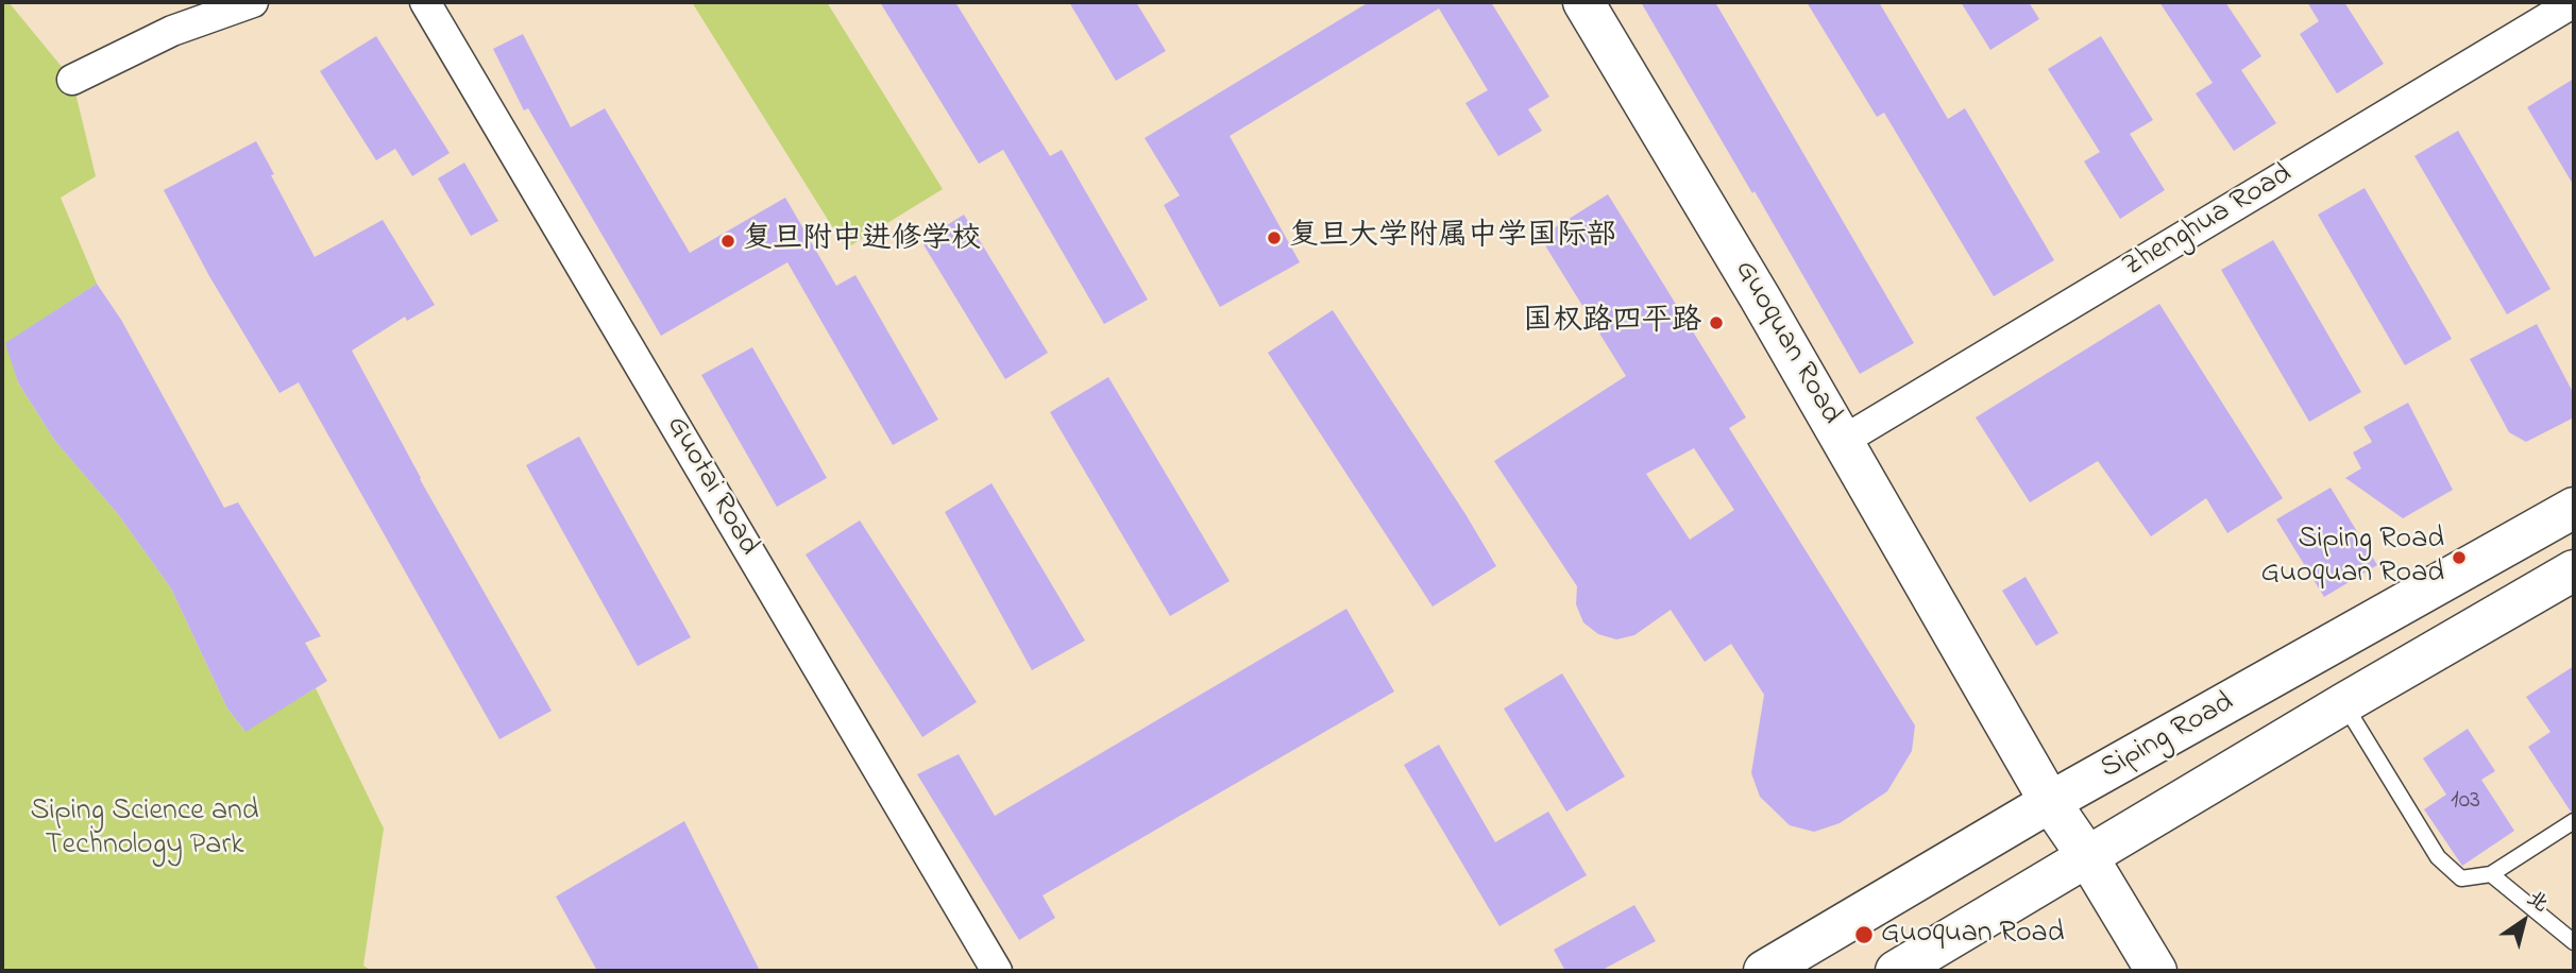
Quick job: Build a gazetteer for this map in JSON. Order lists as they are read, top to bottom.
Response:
{
  "streets": {
    "main road": ["Guoquan Road", "Siping Road"],
    "street": ["Zhenghua Road", "Guotai Road"]
  },
  "crossings": [
    ["Zhenghua Road", "Guoquan Road"],
    ["Guoquan Road", "Siping Road"]
  ],
  "parks": ["Siping Science and Technology Park"],
  "places": [
    "复旦大学附属中学国际部",
    "复旦附中进修学校",
    "国权路四平路",
    "Siping Road Guoquan Road",
    "Guoquan Road"
  ],
  "house_numbers": ["103"],
  "north": "top right"
}
